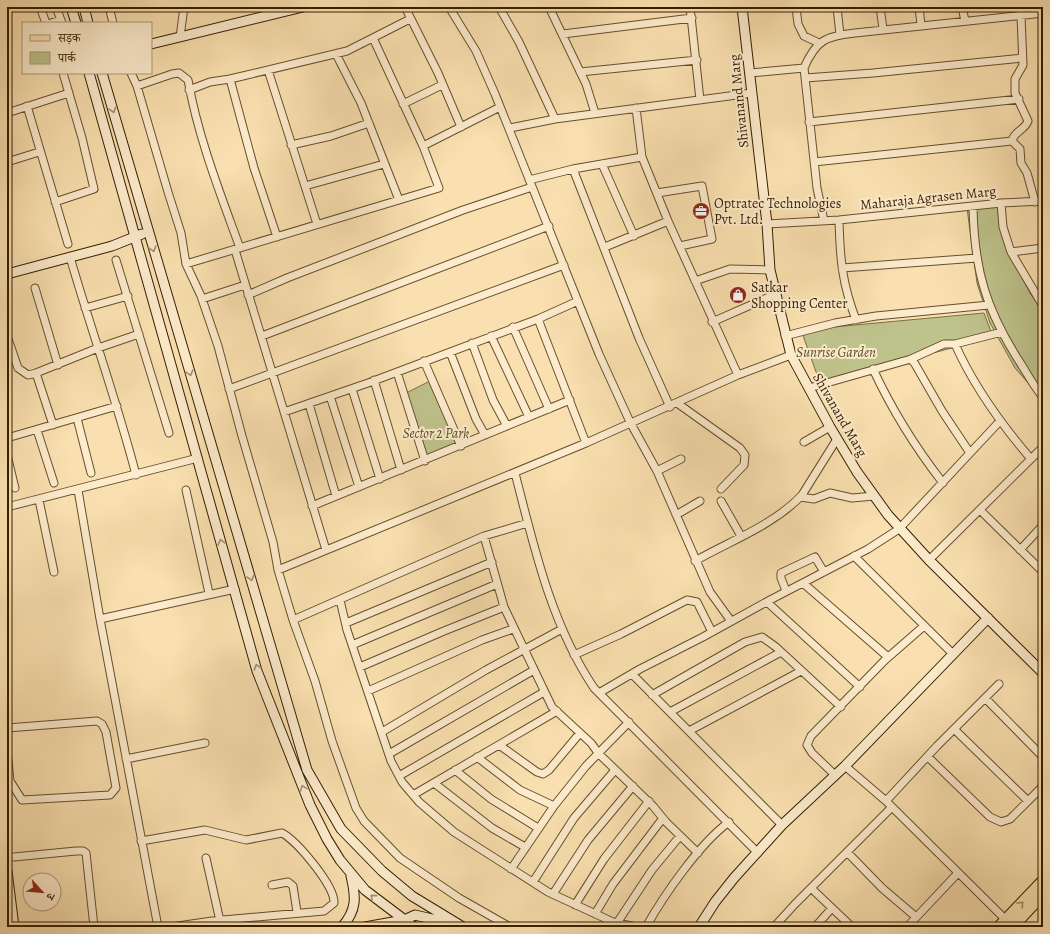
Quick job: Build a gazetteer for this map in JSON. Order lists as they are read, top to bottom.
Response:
{
  "streets": {
    "main road": ["Shivanand Marg"],
    "street": ["Maharaja Agrasen Marg"]
  },
  "crossings": [
    ["Shivanand Marg", "Maharaja Agrasen Marg"]
  ],
  "parks": ["Sunrise Garden", "Sector 2 Park"],
  "places": {
    "office": ["Optratec Technologies Pvt. Ltd."],
    "shop": ["Satkar Shopping Center"]
  },
  "legend": ["सड़क", "पार्क"],
  "north": "bottom right"
}
